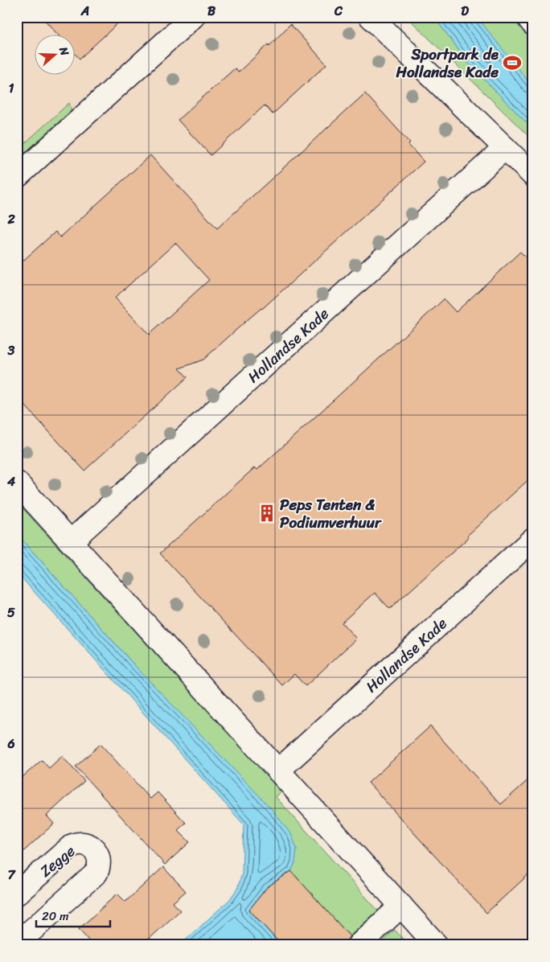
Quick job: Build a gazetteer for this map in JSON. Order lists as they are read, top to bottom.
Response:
{
  "streets": {
    "street": ["Hollandse Kade", "Zegge"]
  },
  "places": {
    "sports": ["Sportpark de Hollandse Kade"],
    "building": ["Peps Tenten & Podiumverhuur"]
  },
  "scale_bar": "20 m",
  "north": "right",
  "grid": {
    "columns": [
      "A",
      "B",
      "C",
      "D"
    ],
    "rows": [
      "1",
      "2",
      "3",
      "4",
      "5",
      "6",
      "7"
    ]
  }
}
